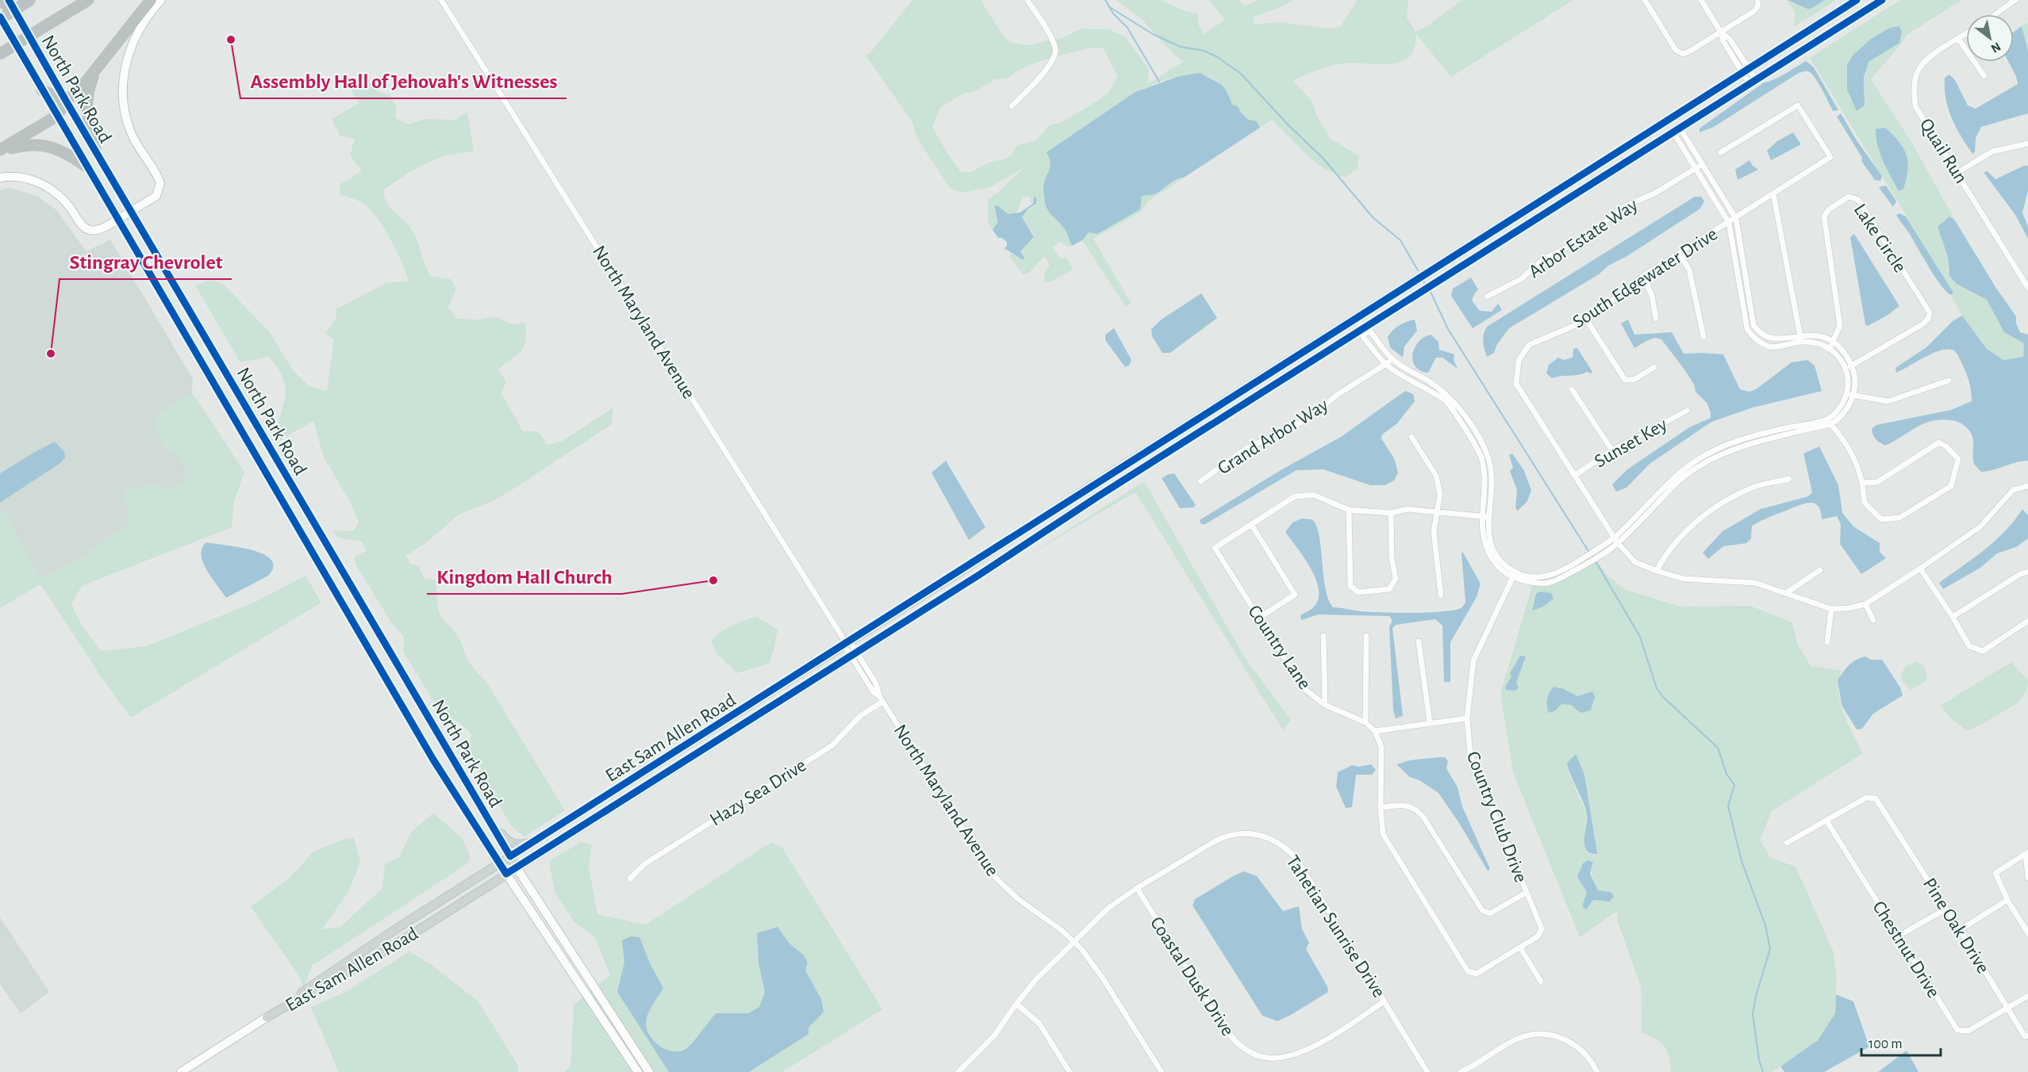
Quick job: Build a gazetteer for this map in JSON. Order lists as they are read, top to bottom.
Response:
{
  "streets": {
    "main road": ["North Park Road", "East Sam Allen Road"],
    "street": [
      "Quail Run",
      "Arbor Estate Way",
      "Lake Circle",
      "South Edgewater Drive",
      "North Maryland Avenue",
      "Grand Arbor Way",
      "Sunset Key",
      "Country Lane",
      "Hazy Sea Drive",
      "Country Club Drive",
      "Pine Oak Drive",
      "Tahetian Sunrise Drive",
      "Chestnut Drive",
      "Coastal Dusk Drive"
    ]
  },
  "crossings": [
    ["North Park Road", "East Sam Allen Road"],
    ["South Edgewater Drive", "Sunset Key"],
    ["North Maryland Avenue", "East Sam Allen Road"],
    ["North Maryland Avenue", "Hazy Sea Drive"],
    ["North Maryland Avenue", "Tahetian Sunrise Drive"],
    ["Pine Oak Drive", "Chestnut Drive"],
    ["Tahetian Sunrise Drive", "Coastal Dusk Drive"]
  ],
  "places": ["Assembly Hall of Jehovah's Witnesses", "Stingray Chevrolet", "Kingdom Hall Church"],
  "scale_bar": "100 m",
  "north": "bottom right"
}
